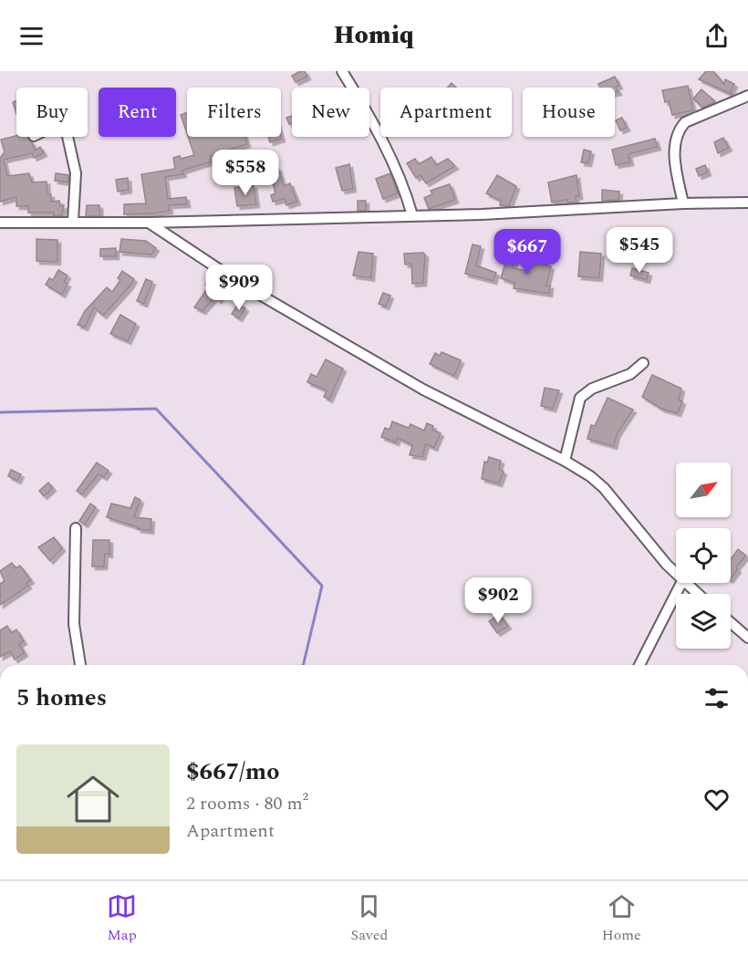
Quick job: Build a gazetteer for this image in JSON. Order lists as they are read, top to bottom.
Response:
{
  "north": "top right",
  "page": {
    "header": "Homiq",
    "chip": [
      "Buy",
      "Rent",
      "Filters",
      "New",
      "Apartment",
      "House"
    ],
    "price": [
      "$558",
      "$545",
      "$667",
      "$909",
      "$902"
    ],
    "heading": "5 homes",
    "list": [
      {
        "name": "$667/mo",
        "note": "2 rooms · 80 m² · Apartment"
      }
    ],
    "tabs": ["Map", "Saved", "Home"]
  }
}
